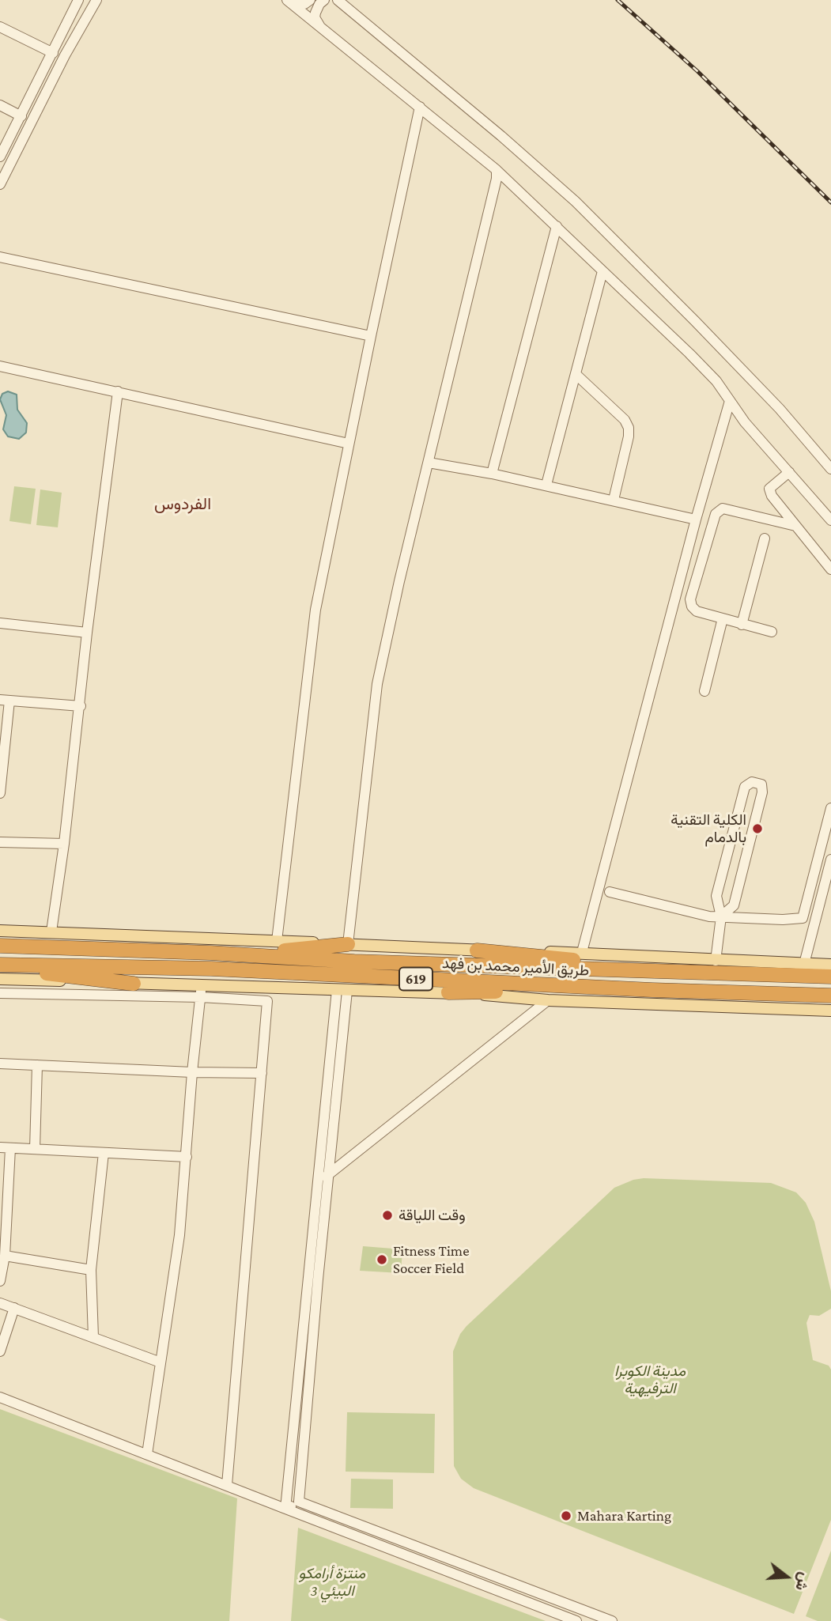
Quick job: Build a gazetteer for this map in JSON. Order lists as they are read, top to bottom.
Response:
{
  "streets": {
    "highway": ["طريق الأمير محمد بن فهد", "619"]
  },
  "districts": ["الفردوس"],
  "parks": ["مدينة الكوبرا الترفيهية", "منتزة أرامكو البيئي 3"],
  "places": [
    "الكلية التقنية بالدمام",
    "وقت اللياقة",
    "Fitness Time Soccer Field",
    "Mahara Karting"
  ],
  "north": "right"
}
